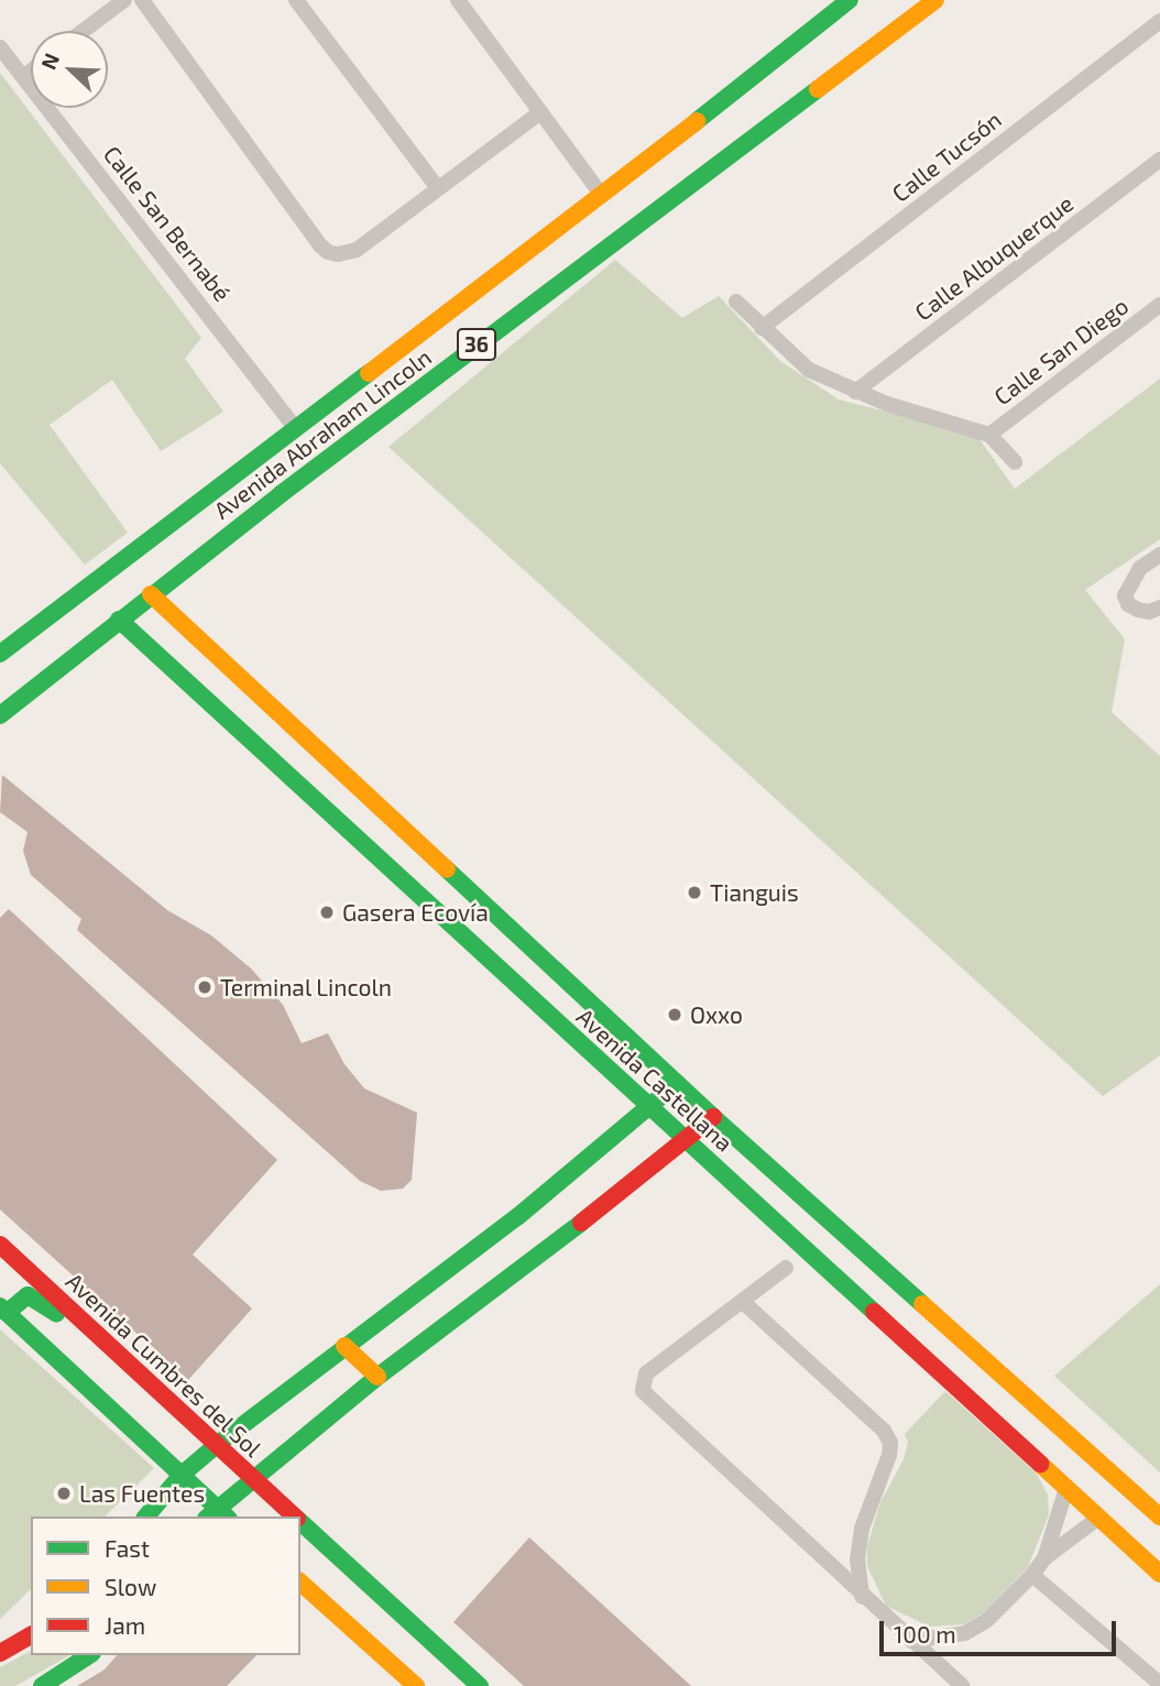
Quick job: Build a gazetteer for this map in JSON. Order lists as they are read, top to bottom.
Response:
{
  "streets": {
    "street": [
      "Calle Tucsón",
      "Calle San Bernabé",
      "Calle Albuquerque",
      "36",
      "Calle San Diego",
      "Avenida Abraham Lincoln",
      "Avenida Castellana",
      "Avenida Cumbres del Sol"
    ]
  },
  "crossings": [
    ["Calle San Bernabé", "36"],
    ["Avenida Abraham Lincoln", "Avenida Castellana"]
  ],
  "places": [
    "Tianguis",
    "Gasera Ecovía",
    "Terminal Lincoln",
    "Oxxo",
    "Las Fuentes"
  ],
  "legend": ["Fast", "Slow", "Jam"],
  "scale_bar": "100 m",
  "north": "top left"
}
